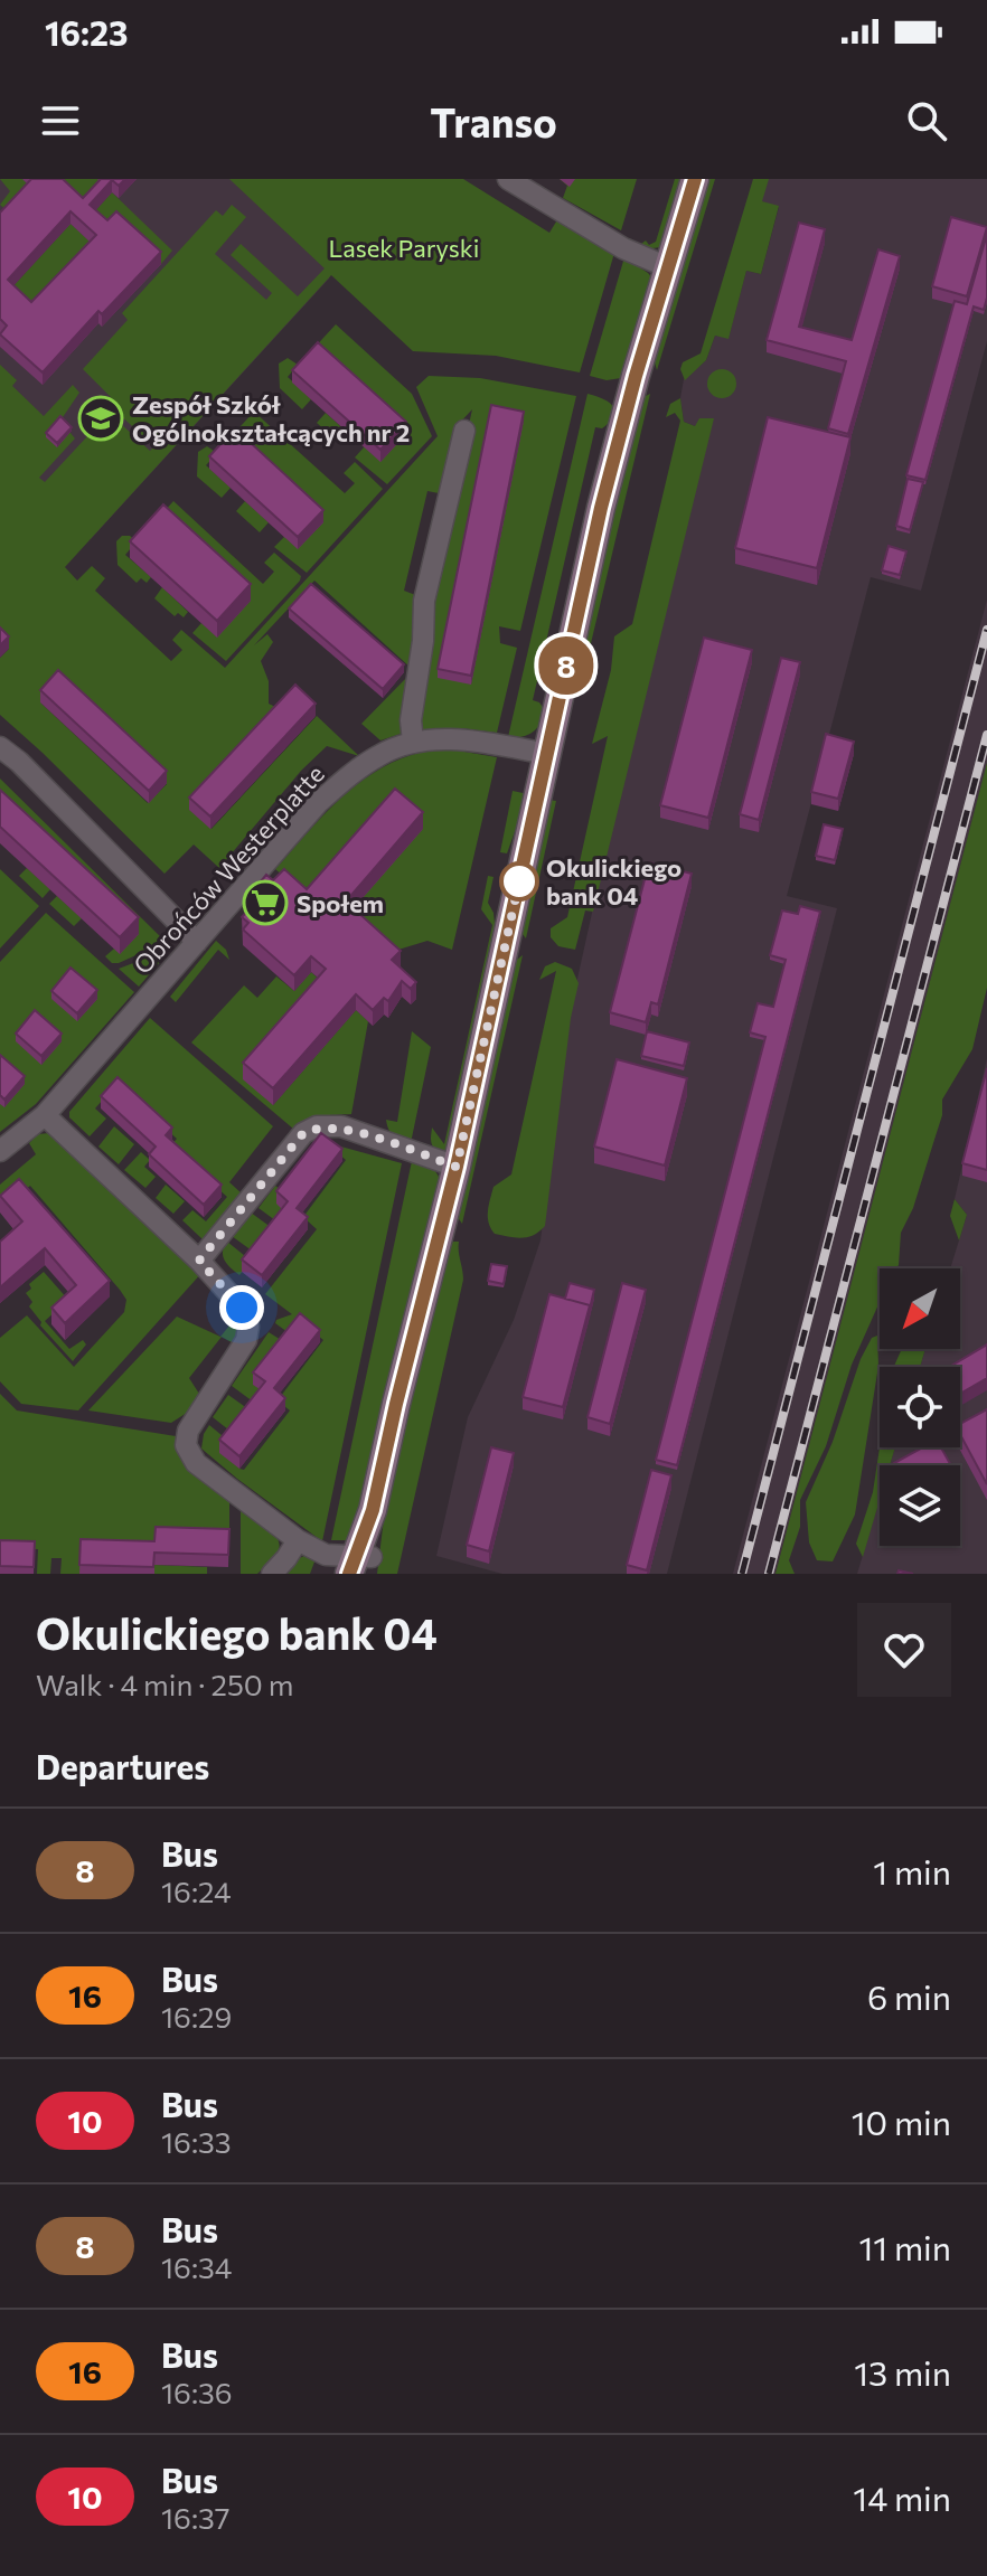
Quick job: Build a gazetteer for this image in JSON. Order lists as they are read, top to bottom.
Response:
{
  "streets": {
    "street": ["Obrońców Westerplatte"]
  },
  "parks": ["Lasek Paryski"],
  "places": {
    "school or university": ["Zespół Szkół Ogólnokształcących nr 2"],
    "other": ["Okulickiego bank 04"],
    "supermarket": ["Społem"]
  },
  "lines": ["bus line 8"],
  "north": "bottom left",
  "page": {
    "status": "16:23",
    "header": "Transo",
    "on_map": "8",
    "heading": [
      ["Okulickiego bank 04", "Walk · 4 min · 250 m"],
      "Departures"
    ],
    "list": [
      {
        "mark": "8",
        "name": "Bus",
        "note": "16:24",
        "value": "1 min"
      },
      {
        "mark": "16",
        "name": "Bus",
        "note": "16:29",
        "value": "6 min"
      },
      {
        "mark": "10",
        "name": "Bus",
        "note": "16:33",
        "value": "10 min"
      },
      {
        "mark": "8",
        "name": "Bus",
        "note": "16:34",
        "value": "11 min"
      },
      {
        "mark": "16",
        "name": "Bus",
        "note": "16:36",
        "value": "13 min"
      },
      {
        "mark": "10",
        "name": "Bus",
        "note": "16:37",
        "value": "14 min"
      }
    ]
  }
}
